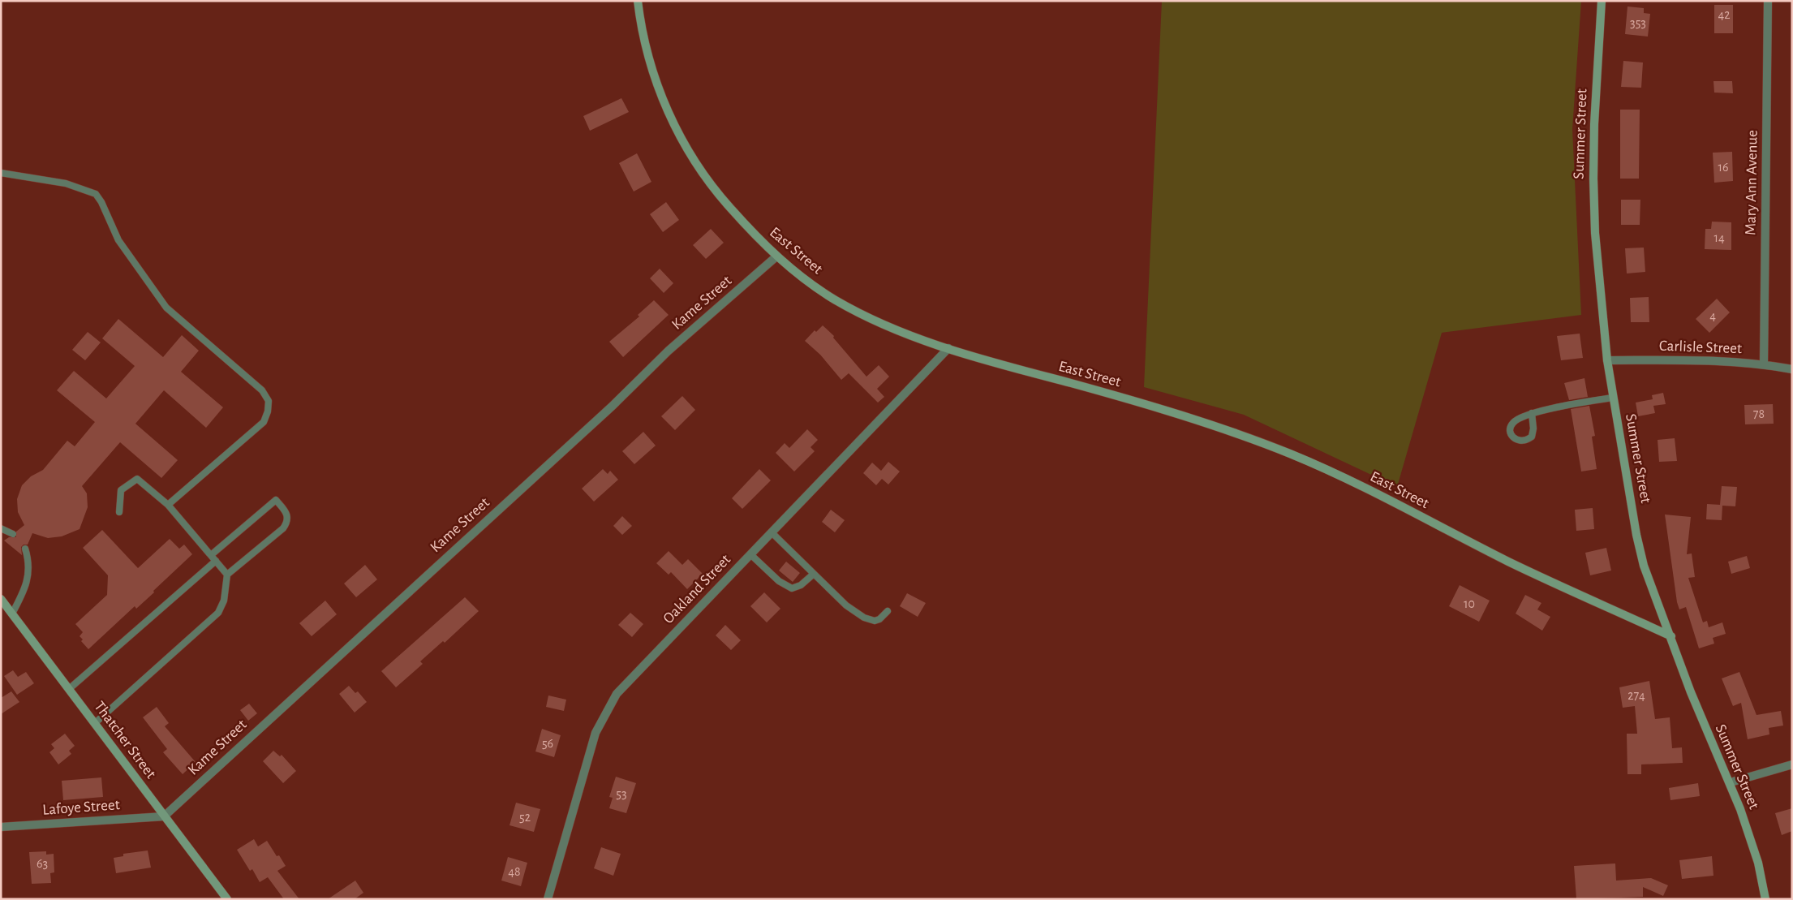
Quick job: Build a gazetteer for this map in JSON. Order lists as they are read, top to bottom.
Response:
{
  "streets": {
    "street": [
      "Summer Street",
      "Mary Ann Avenue",
      "East Street",
      "Kame Street",
      "Carlisle Street",
      "Oakland Street",
      "Thatcher Street",
      "Lafoye Street"
    ]
  },
  "crossings": [
    ["Summer Street", "East Street"],
    ["Summer Street", "Carlisle Street"],
    ["Mary Ann Avenue", "Carlisle Street"],
    ["East Street", "Kame Street"],
    ["East Street", "Oakland Street"],
    ["Kame Street", "Thatcher Street"],
    ["Kame Street", "Lafoye Street"],
    ["Thatcher Street", "Lafoye Street"]
  ],
  "house_numbers": [
    "42",
    "353",
    "16",
    "14",
    "4",
    "78",
    "10",
    "274",
    "56",
    "53",
    "52",
    "63",
    "48"
  ]
}
